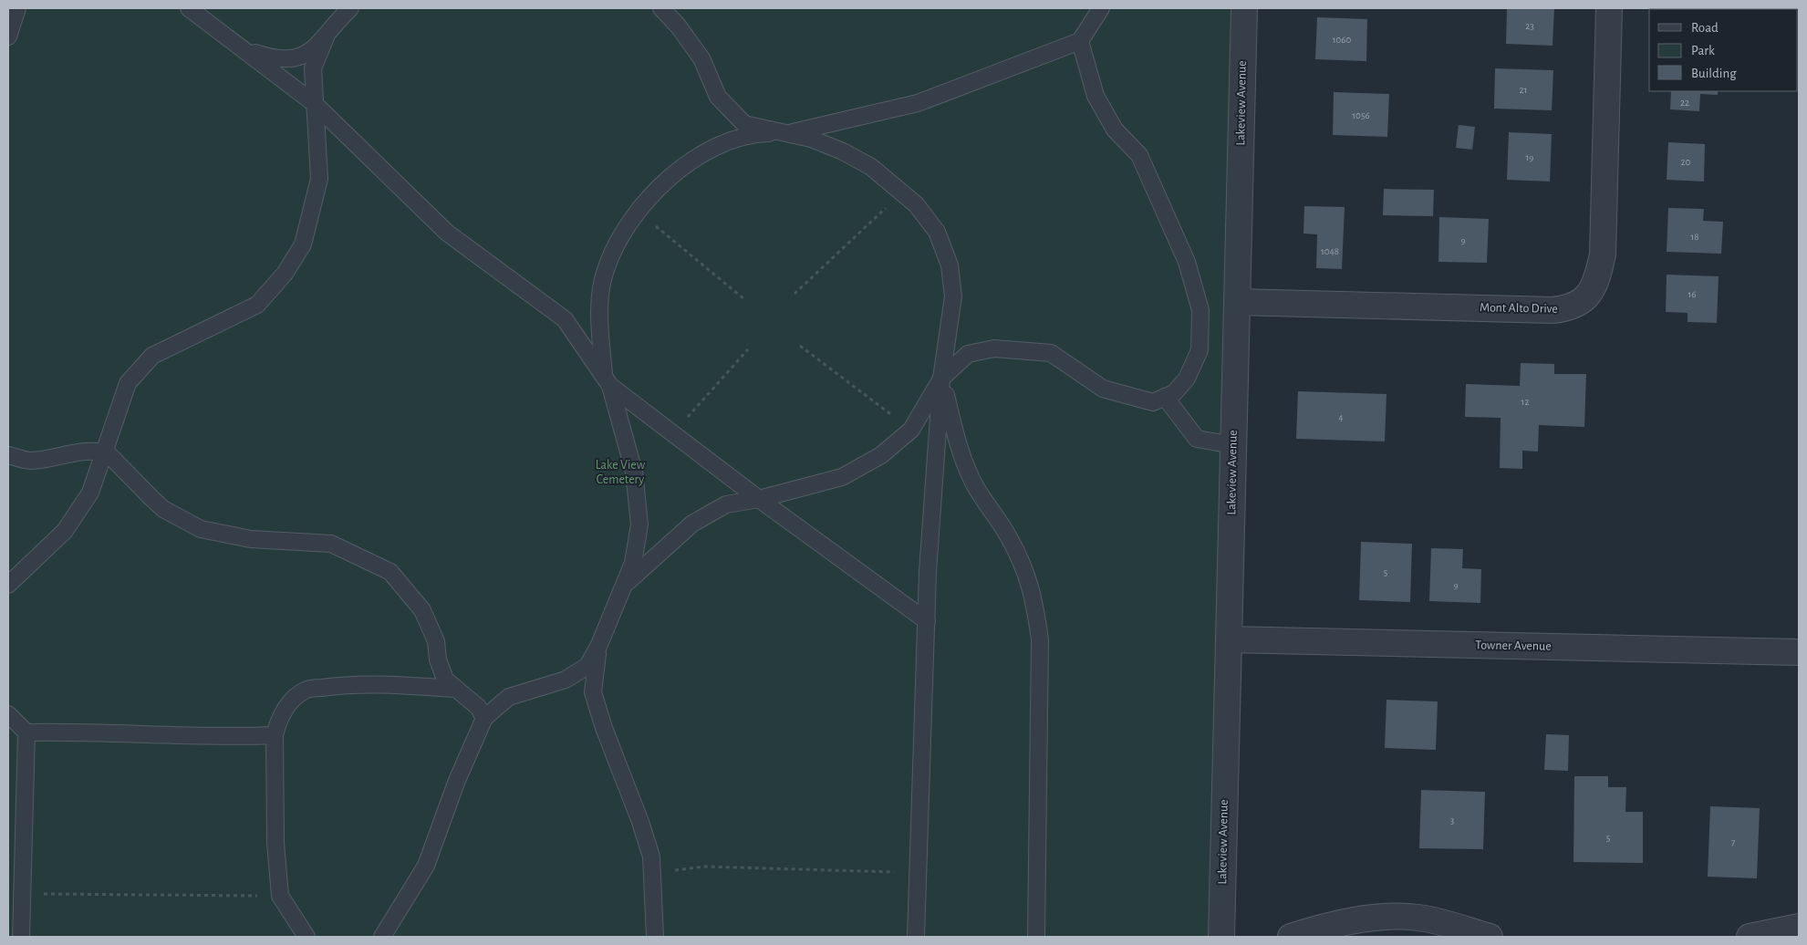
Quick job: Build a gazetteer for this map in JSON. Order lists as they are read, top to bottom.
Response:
{
  "streets": {
    "street": ["Lakeview Avenue", "Mont Alto Drive", "Towner Avenue"]
  },
  "crossings": [
    ["Lakeview Avenue", "Mont Alto Drive"],
    ["Lakeview Avenue", "Towner Avenue"]
  ],
  "parks": ["Lake View Cemetery"],
  "house_numbers": [
    "23",
    "1060",
    "21",
    "22",
    "1056",
    "19",
    "20",
    "18",
    "9",
    "1048",
    "16",
    "12",
    "4",
    "5",
    "9",
    "3",
    "5",
    "7"
  ],
  "legend": ["Road", "Park", "Building"]
}
